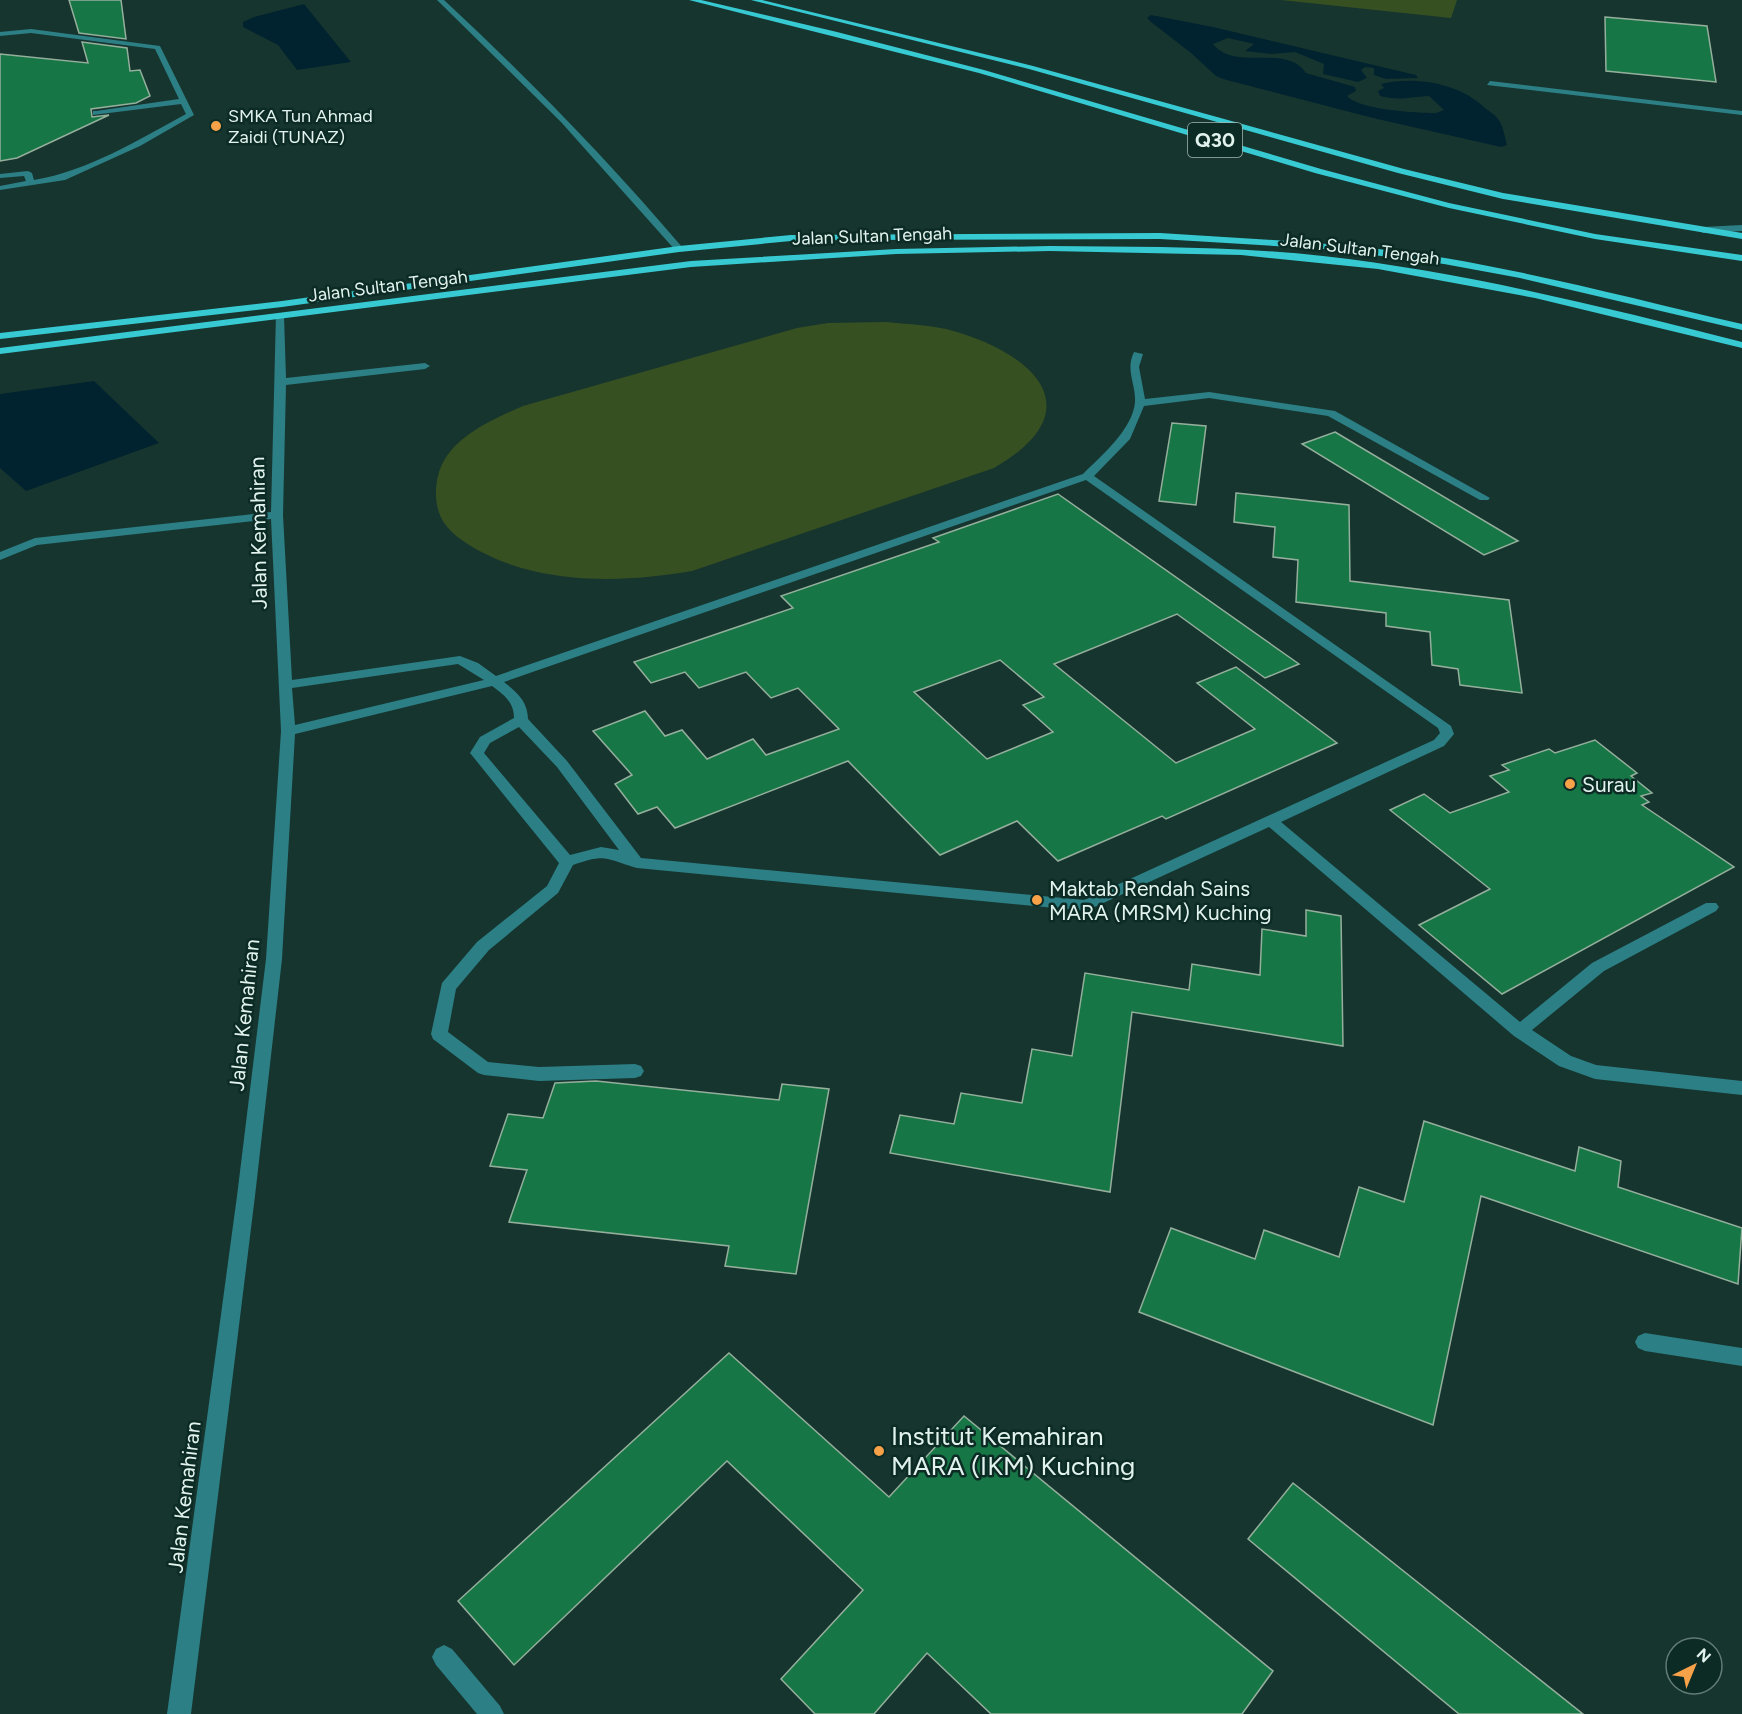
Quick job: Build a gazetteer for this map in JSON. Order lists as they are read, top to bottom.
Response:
{
  "streets": {
    "main road": ["Q30", "Jalan Sultan Tengah"],
    "street": ["Jalan Kemahiran"]
  },
  "crossings": [
    ["Jalan Sultan Tengah", "Jalan Kemahiran"]
  ],
  "places": [
    "SMKA Tun Ahmad Zaidi (TUNAZ)",
    "Surau",
    "Maktab Rendah Sains MARA (MRSM) Kuching",
    "Institut Kemahiran MARA (IKM) Kuching"
  ],
  "north": "top right"
}
